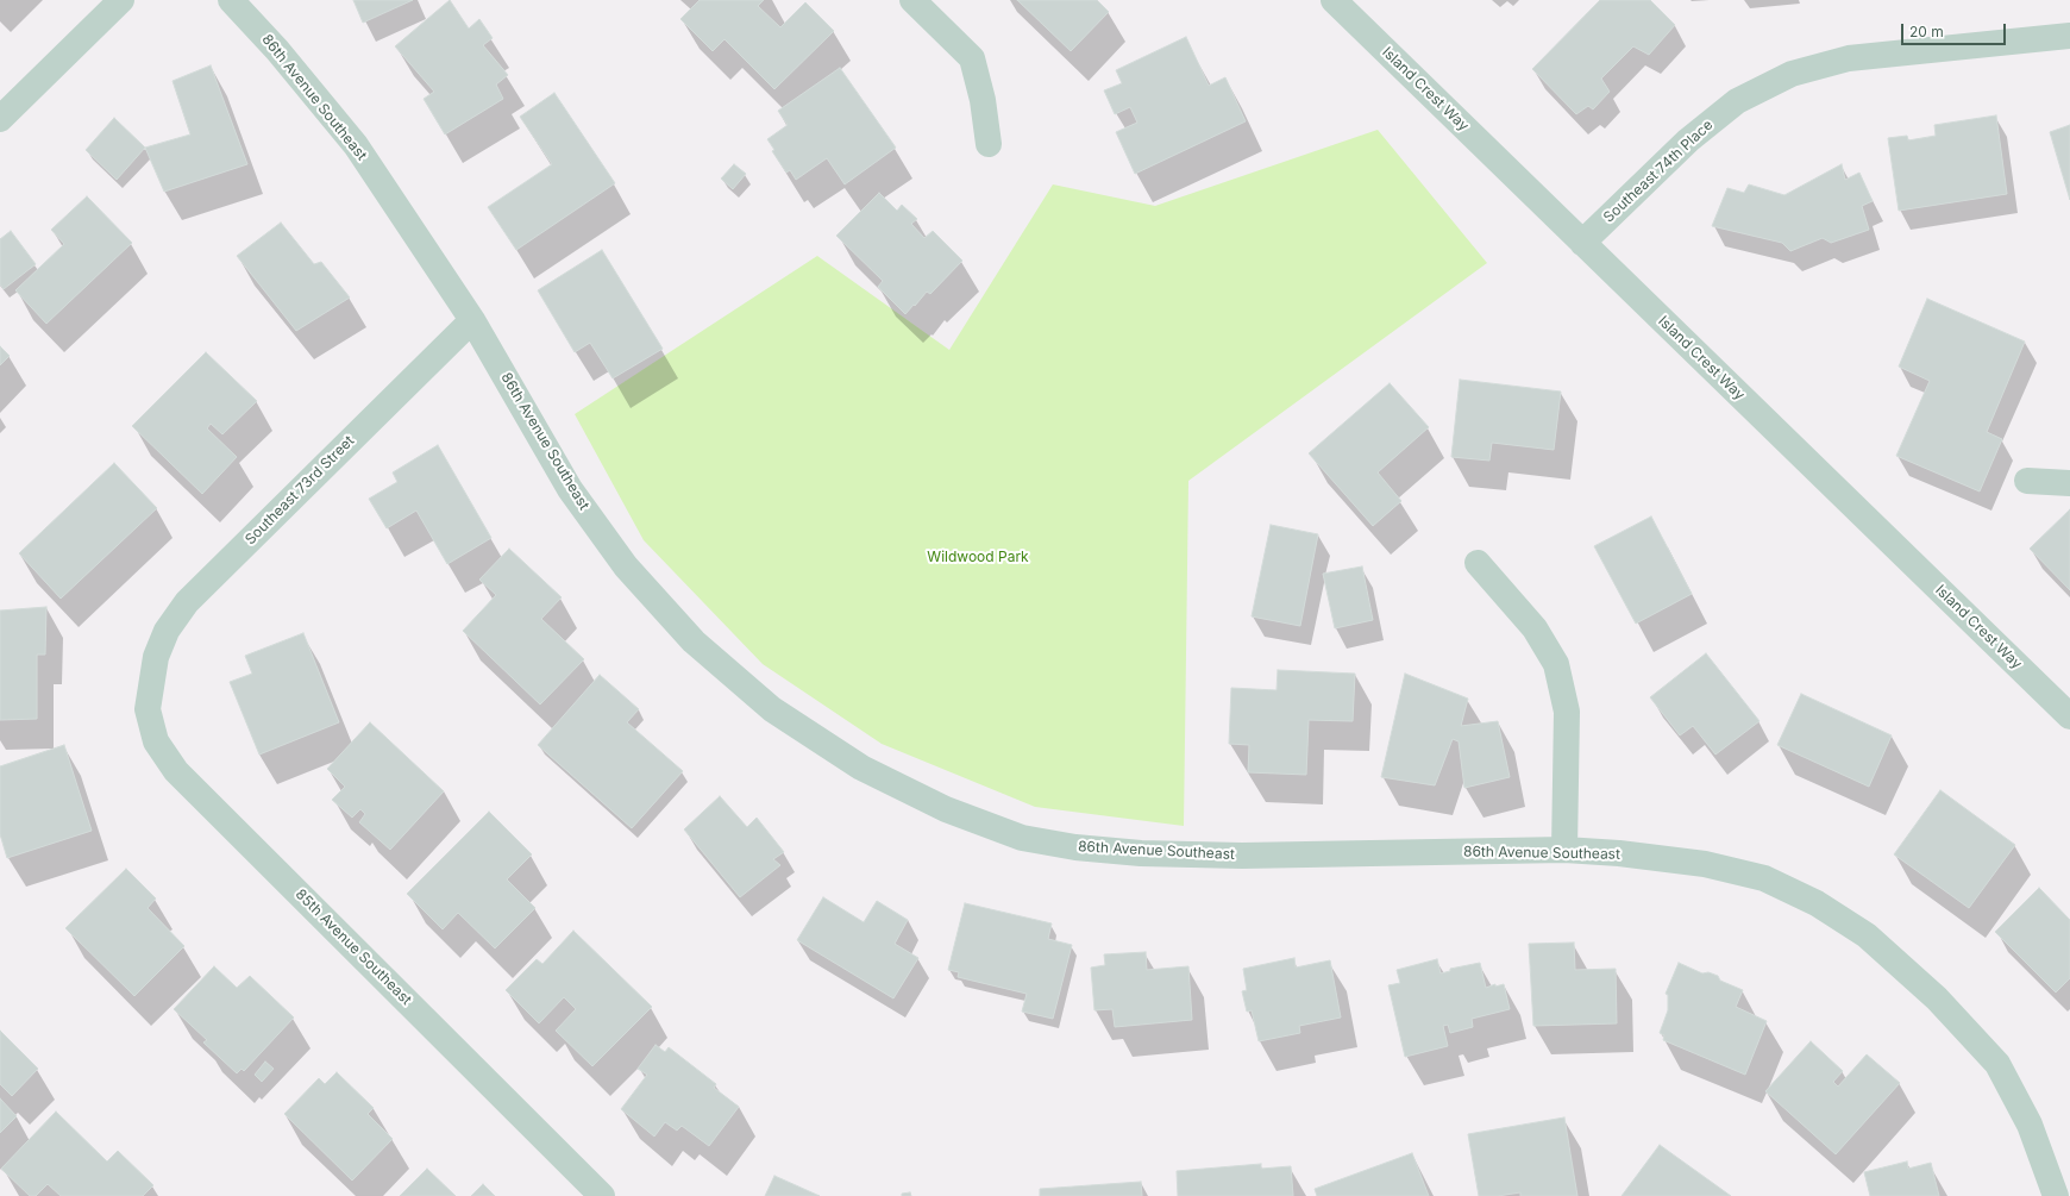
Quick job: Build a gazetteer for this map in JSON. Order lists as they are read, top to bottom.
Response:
{
  "streets": {
    "street": [
      "Island Crest Way",
      "86th Avenue Southeast",
      "Southeast 74th Place",
      "Southeast 73rd Street",
      "85th Avenue Southeast"
    ]
  },
  "crossings": [
    ["Island Crest Way", "Southeast 74th Place"],
    ["86th Avenue Southeast", "Southeast 73rd Street"],
    ["Southeast 73rd Street", "85th Avenue Southeast"]
  ],
  "parks": ["Wildwood Park"],
  "scale_bar": "20 m"
}
